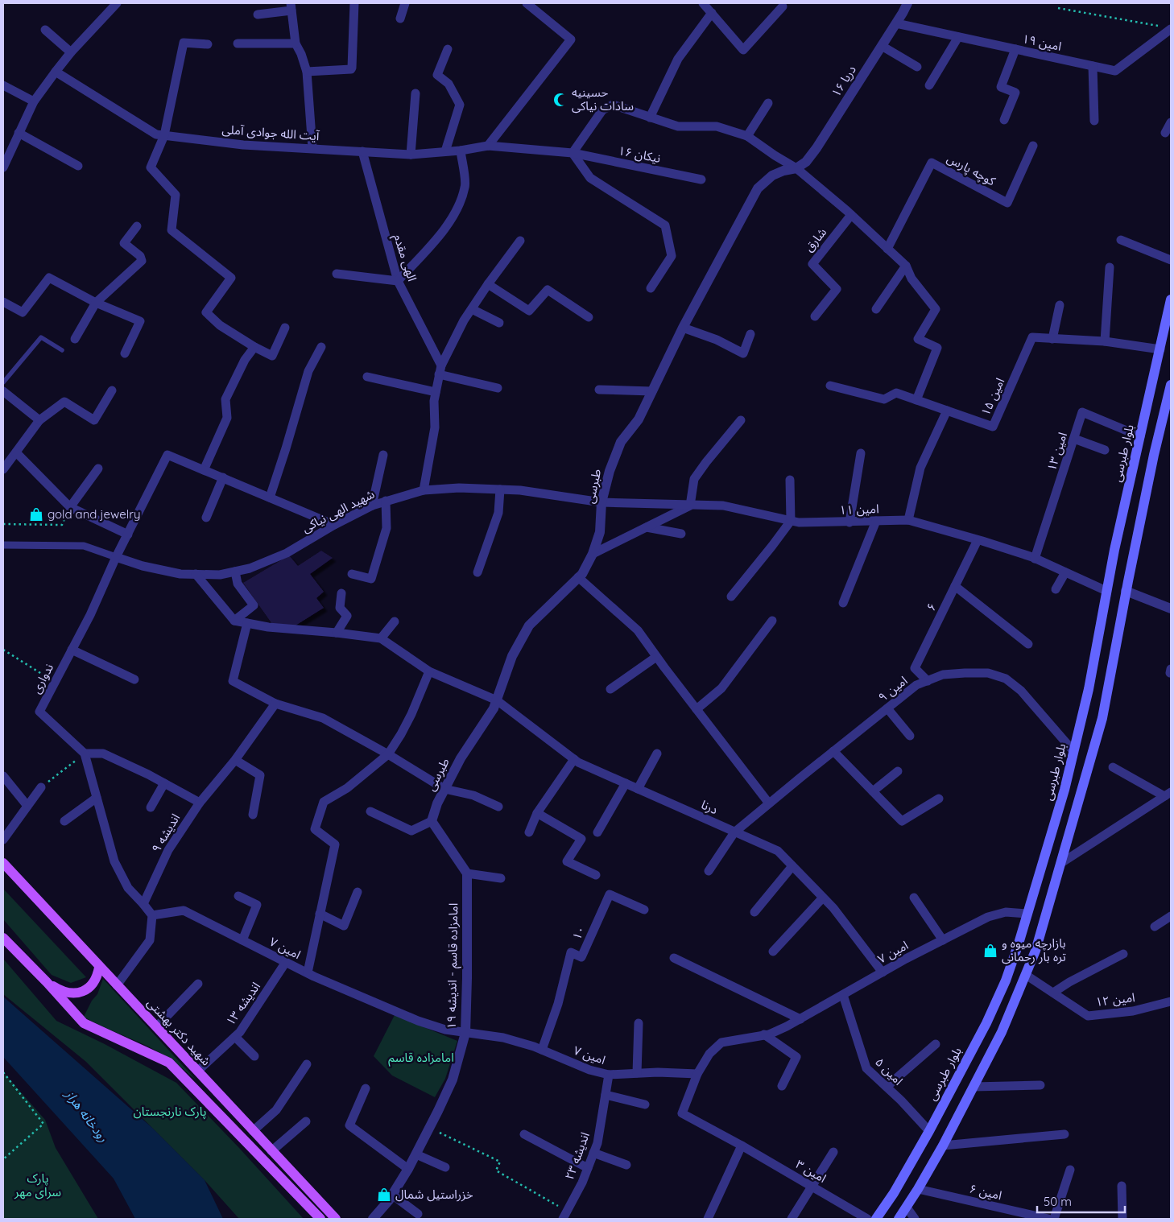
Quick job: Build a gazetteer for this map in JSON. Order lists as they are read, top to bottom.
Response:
{
  "streets": {
    "main road": ["بلوار طبرسی", "شهید دکتر بهشتی"],
    "street": [
      "امین ۱۹",
      "دریا ۱۶",
      "آیت الله جوادی آملی",
      "نیکان ۱۶",
      "کوچه پارس",
      "شارق",
      "الهی مقدم",
      "امین ۱۵",
      "امین ۱۳",
      "طبرسی",
      "امین ۱۱",
      "شهید الهی نیاکی",
      "۶",
      "ندواری",
      "امین ۹",
      "درنا",
      "اندیشه ۹",
      "۱۰",
      "امین ۷",
      "امامزاده قاسم - اندیشه ۱۹",
      "امین ۱۲",
      "اندیشه ۱۳",
      "امین ۵",
      "اندیشه ۲۳",
      "امین ۳",
      "امین ۶"
    ]
  },
  "crossings": [
    ["امین ۱۹", "دریا ۱۶"],
    ["دریا ۱۶", "طبرسی"],
    ["آیت الله جوادی آملی", "نیکان ۱۶"],
    ["آیت الله جوادی آملی", "الهی مقدم"],
    ["امین ۱۵", "بلوار طبرسی"],
    ["امین ۱۳", "بلوار طبرسی"],
    ["امین ۱۳", "امین ۱۱"],
    ["بلوار طبرسی", "امین ۱۱"],
    ["بلوار طبرسی", "امین ۹"],
    ["بلوار طبرسی", "امین ۷"],
    ["بلوار طبرسی", "امین ۵"],
    ["طبرسی", "امین ۱۱"],
    ["طبرسی", "شهید الهی نیاکی"],
    ["طبرسی", "درنا"],
    ["امین ۱۱", "شهید الهی نیاکی"],
    ["امین ۱۱", "۶"],
    ["شهید الهی نیاکی", "ندواری"],
    ["۶", "امین ۹"],
    ["امین ۹", "درنا"],
    ["درنا", "امین ۷"],
    ["۱۰", "امین ۷"],
    ["امین ۷", "امامزاده قاسم - اندیشه ۱۹"],
    ["امین ۷", "اندیشه ۱۳"],
    ["امین ۷", "امین ۵"],
    ["امین ۷", "اندیشه ۲۳"],
    ["امین ۷", "امین ۳"],
    ["اندیشه ۱۳", "شهید دکتر بهشتی"]
  ],
  "water": ["رودخانه هراز"],
  "parks": ["امامزاده قاسم", "پارک نارنجستان", "پارک سرای مهر"],
  "places": {
    "mosque": ["حسینیه سادات نیاکی"],
    "shop": ["gold and jewelry", "بازارچه میوه و تره بار رحمانی", "خزراستیل شمال"]
  },
  "scale_bar": "50 m"
}
